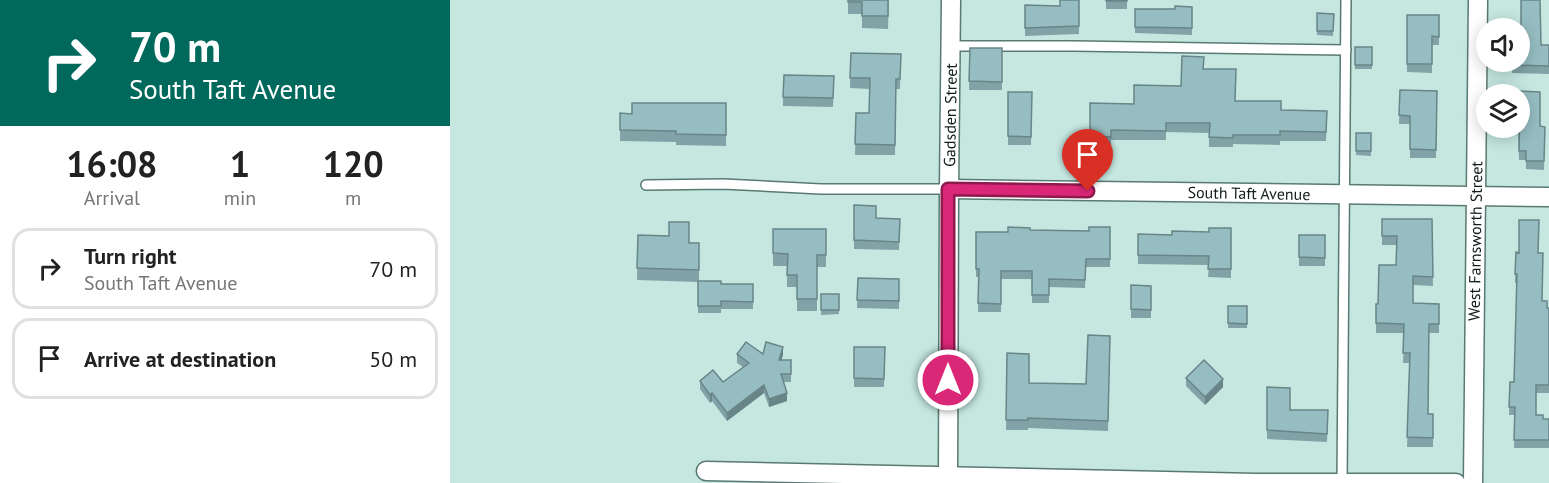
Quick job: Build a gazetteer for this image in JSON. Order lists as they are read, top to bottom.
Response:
{
  "streets": {
    "street": ["Gadsden Street", "South Taft Avenue", "West Farnsworth Street"]
  },
  "crossings": [
    ["Gadsden Street", "South Taft Avenue"],
    ["South Taft Avenue", "West Farnsworth Street"]
  ],
  "page": {
    "turn": ["70 m", "South Taft Avenue"],
    "eta": [
      "16:08",
      "Arrival",
      "1",
      "min",
      "120",
      "m"
    ],
    "list": [
      {
        "name": "Turn right",
        "note": "South Taft Avenue",
        "value": "70 m"
      },
      {
        "name": "Arrive at destination",
        "value": "50 m"
      }
    ]
  }
}
